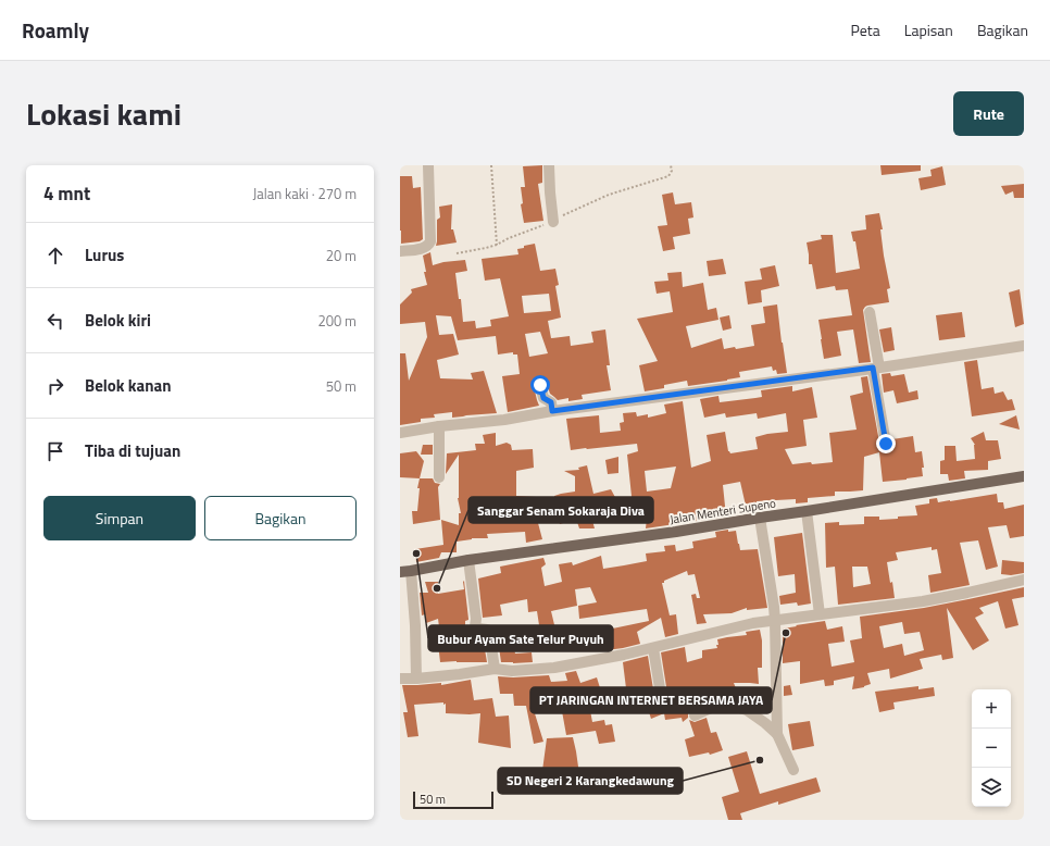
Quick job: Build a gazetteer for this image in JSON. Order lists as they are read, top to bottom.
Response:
{
  "streets": {
    "main road": ["Jalan Menteri Supeno"]
  },
  "places": [
    "Bubur Ayam Sate Telur Puyuh",
    "Sanggar Senam Sokaraja Diva",
    "PT JARINGAN INTERNET BERSAMA JAYA",
    "SD Negeri 2 Karangkedawung"
  ],
  "scale_bar": "50 m",
  "page": {
    "header": "Roamly",
    "nav": ["Peta", "Lapisan", "Bagikan"],
    "title": "Lokasi kami",
    "buttons": [
      "Rute",
      ["Simpan", "Bagikan"]
    ],
    "heading": ["4 mnt", "Jalan kaki · 270 m"],
    "list": [
      ["Lurus", "20 m"],
      ["Belok kiri", "200 m"],
      ["Belok kanan", "50 m"],
      "Tiba di tujuan"
    ],
    "map_buttons": ["+", "−"],
    "scale": "50 m"
  }
}
